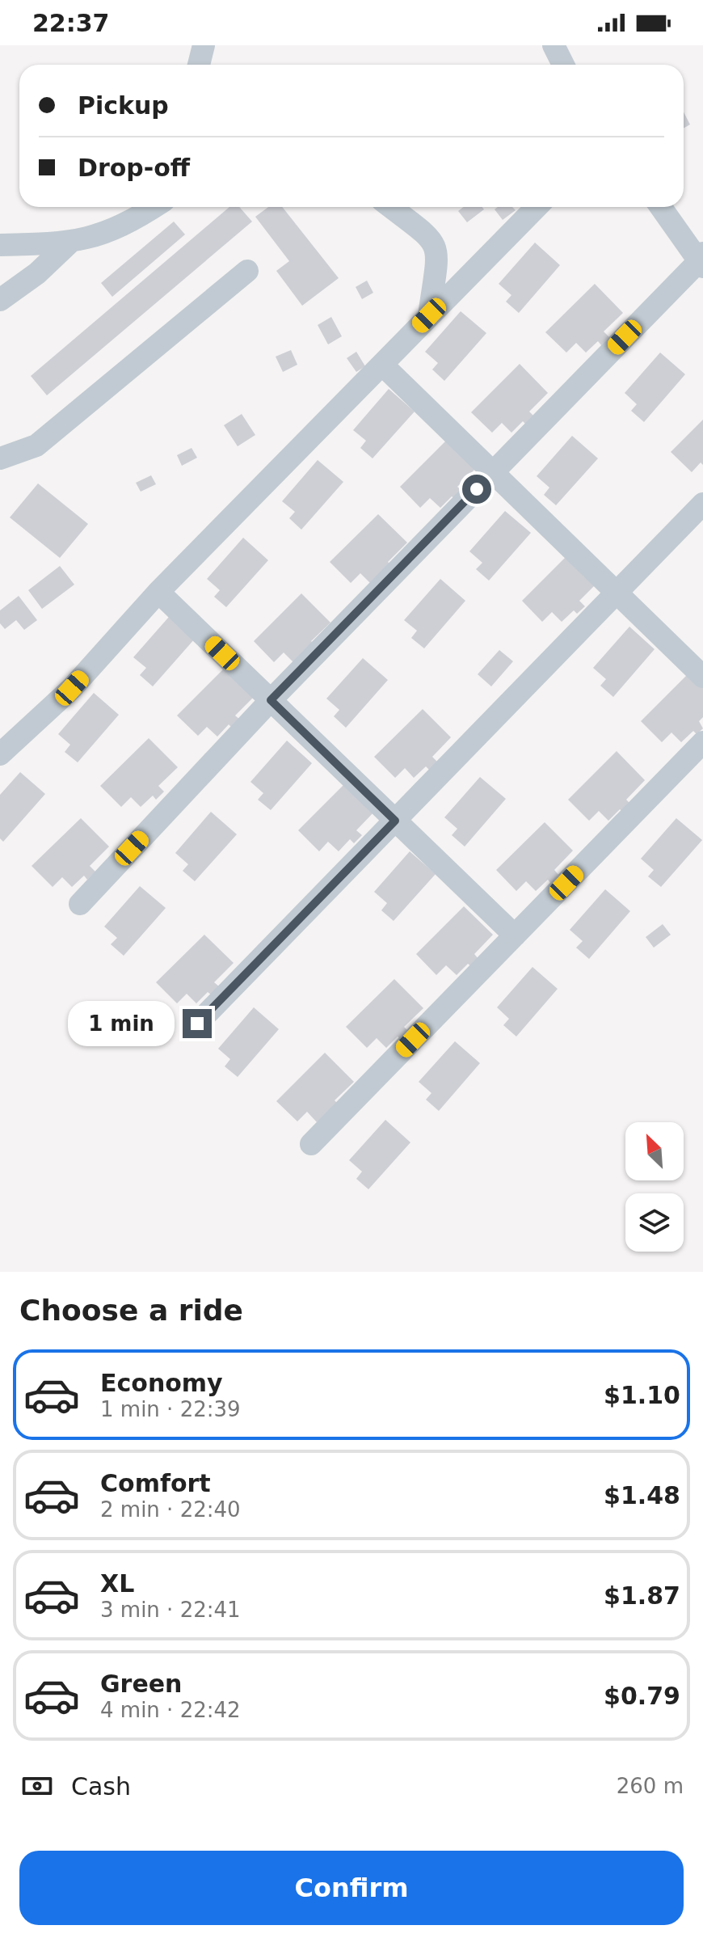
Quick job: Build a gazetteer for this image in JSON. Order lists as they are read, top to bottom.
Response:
{
  "north": "top left",
  "page": {
    "status": "22:37",
    "banner": ["Pickup", "Drop-off"],
    "bubble": "1 min",
    "heading": "Choose a ride",
    "list": [
      {
        "name": "Economy",
        "note": "1 min · 22:39",
        "value": "$1.10"
      },
      {
        "name": "Comfort",
        "note": "2 min · 22:40",
        "value": "$1.48"
      },
      {
        "name": "XL",
        "note": "3 min · 22:41",
        "value": "$1.87"
      },
      {
        "name": "Green",
        "note": "4 min · 22:42",
        "value": "$0.79"
      }
    ],
    "pay": ["Cash", "260 m"],
    "buttons": "Confirm"
  }
}
